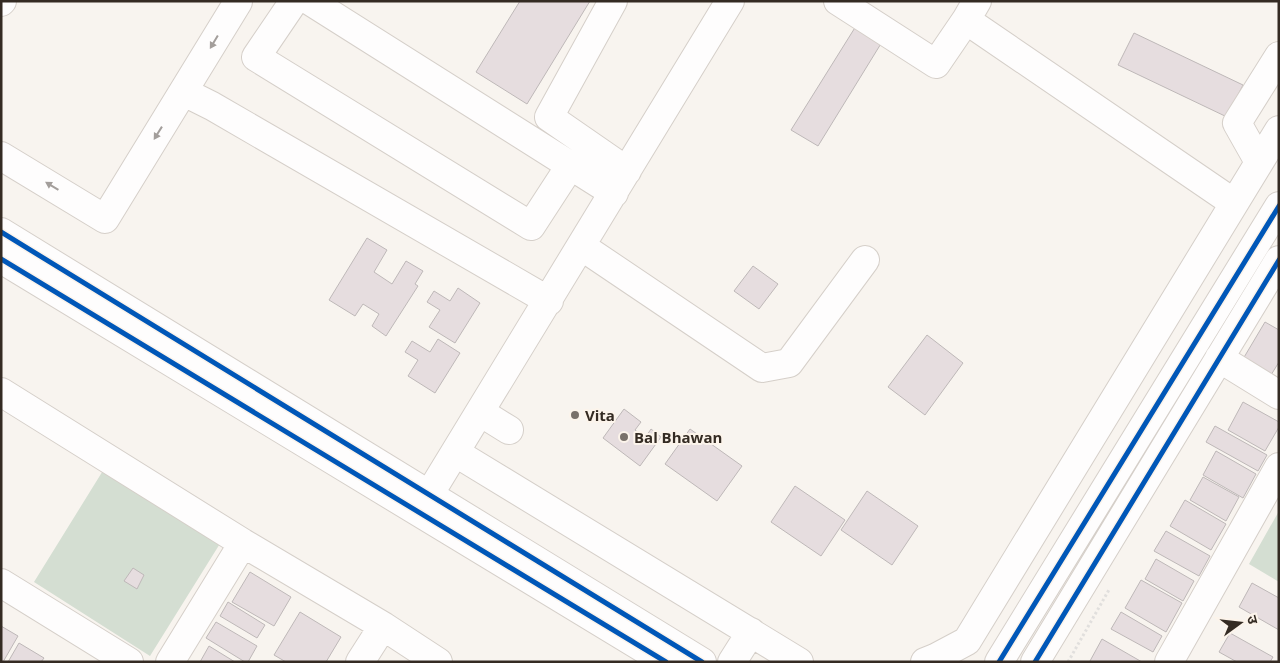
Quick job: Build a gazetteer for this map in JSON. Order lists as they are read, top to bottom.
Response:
{
  "places": ["Vita", "Bal Bhawan"],
  "north": "right"
}
